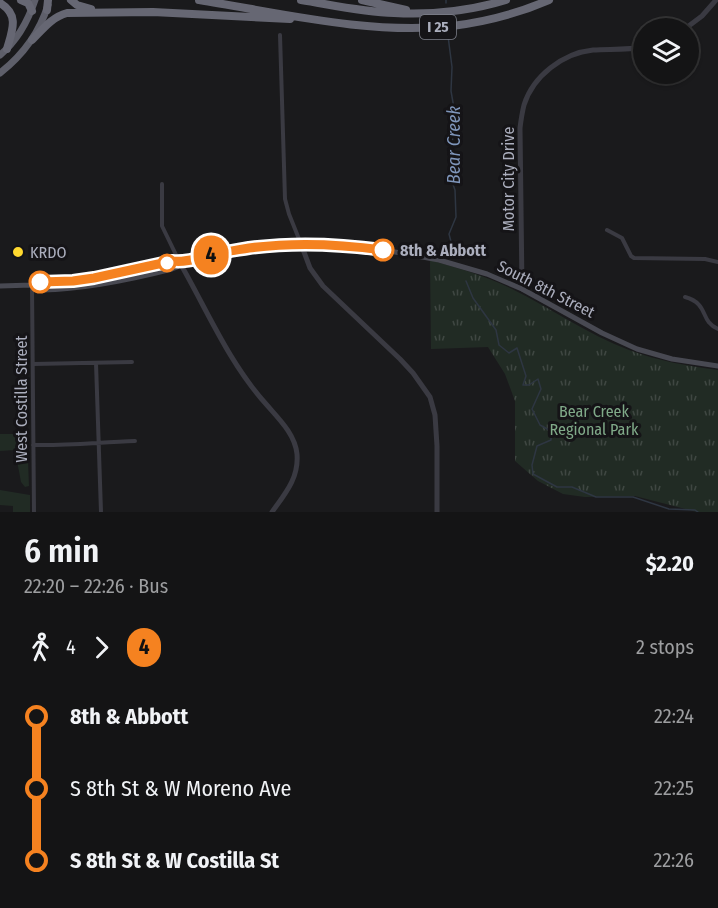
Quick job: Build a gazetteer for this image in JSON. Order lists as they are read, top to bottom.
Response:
{
  "streets": {
    "highway": ["I 25"],
    "main road": ["South 8th Street"],
    "street": ["Motor City Drive", "West Costilla Street"]
  },
  "crossings": [
    ["Motor City Drive", "South 8th Street"],
    ["South 8th Street", "West Costilla Street"]
  ],
  "water": ["Bear Creek"],
  "parks": ["Bear Creek Regional Park"],
  "places": ["8th & Abbott", "KRDO"],
  "lines": ["bus line 4"],
  "page": {
    "on_map": "4",
    "heading": ["6 min", "22:20 – 22:26 · Bus", "$2.20"],
    "legs": ["4", "4", "2 stops"],
    "list": [
      {
        "name": "8th & Abbott",
        "value": "22:24"
      },
      {
        "name": "S 8th St & W Moreno Ave",
        "value": "22:25"
      },
      {
        "name": "S 8th St & W Costilla St",
        "value": "22:26"
      }
    ]
  }
}
